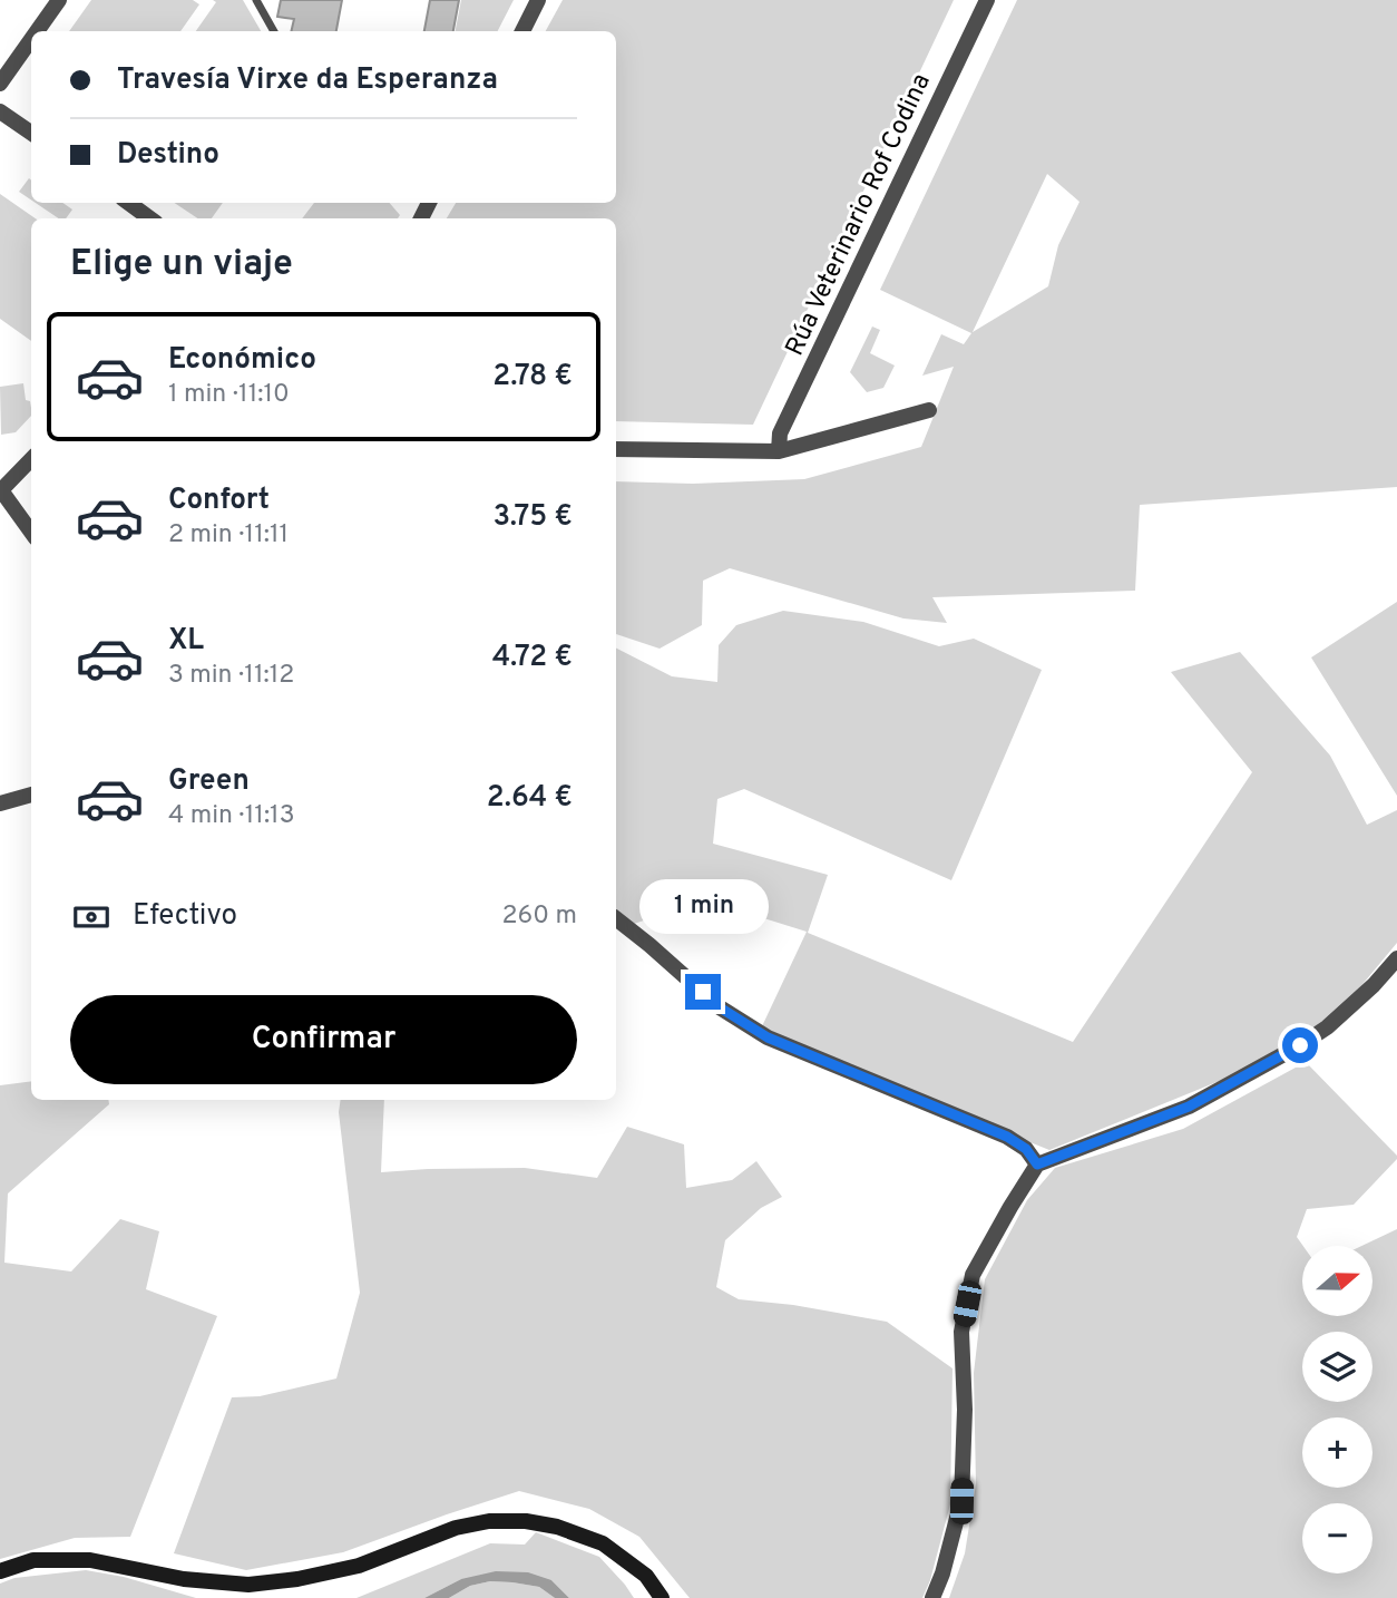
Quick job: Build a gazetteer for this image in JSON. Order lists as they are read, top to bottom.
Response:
{
  "streets": {
    "street": ["Rúa Veterinario Rof Codina"]
  },
  "north": "right",
  "page": {
    "banner": ["Travesía Virxe da Esperanza", "Destino"],
    "heading": "Elige un viaje",
    "list": [
      {
        "name": "Económico",
        "note": "1 min · 11:10",
        "value": "2.78 €"
      },
      {
        "name": "Confort",
        "note": "2 min · 11:11",
        "value": "3.75 €"
      },
      {
        "name": "XL",
        "note": "3 min · 11:12",
        "value": "4.72 €"
      },
      {
        "name": "Green",
        "note": "4 min · 11:13",
        "value": "2.64 €"
      }
    ],
    "pay": ["Efectivo", "260 m"],
    "bubble": "1 min",
    "buttons": "Confirmar",
    "map_buttons": ["+", "−"]
  }
}
